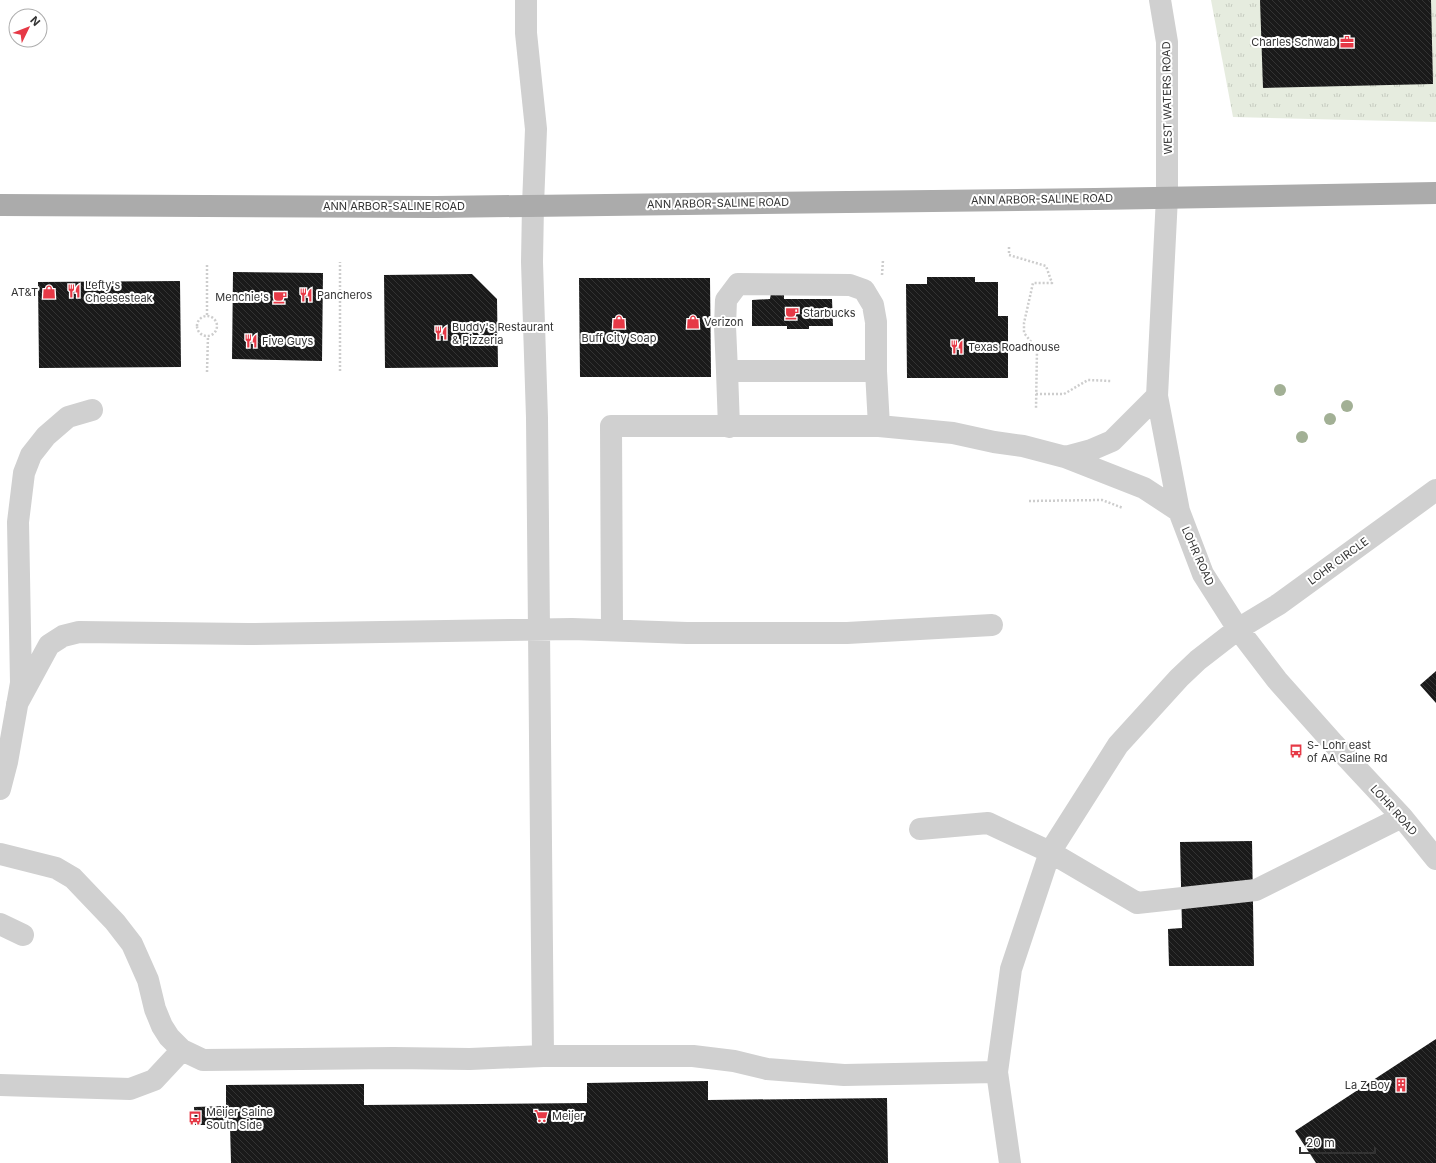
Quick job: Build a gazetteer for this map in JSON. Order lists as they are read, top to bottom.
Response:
{
  "streets": {
    "main road": ["ANN ARBOR-SALINE ROAD"],
    "street": ["WEST WATERS ROAD", "LOHR ROAD", "LOHR CIRCLE"]
  },
  "crossings": [
    ["WEST WATERS ROAD", "ANN ARBOR-SALINE ROAD"],
    ["WEST WATERS ROAD", "LOHR ROAD"],
    ["ANN ARBOR-SALINE ROAD", "LOHR ROAD"],
    ["LOHR ROAD", "LOHR CIRCLE"]
  ],
  "places": {
    "office": ["Charles Schwab"],
    "restaurant": [
      "Lefty's Cheesesteak",
      "Pancheros",
      "Buddy's Restaurant & Pizzeria",
      "Five Guys",
      "Texas Roadhouse"
    ],
    "shop": ["AT&T", "Buff City Soap", "Verizon"],
    "cafe": ["Menchie's", "Starbucks"],
    "bus stop": ["S- Lohr east of AA Saline Rd", "Meijer Saline South Side"],
    "building": ["La Z Boy"],
    "supermarket": ["Meijer"]
  },
  "scale_bar": "20 m",
  "north": "top right"
}
